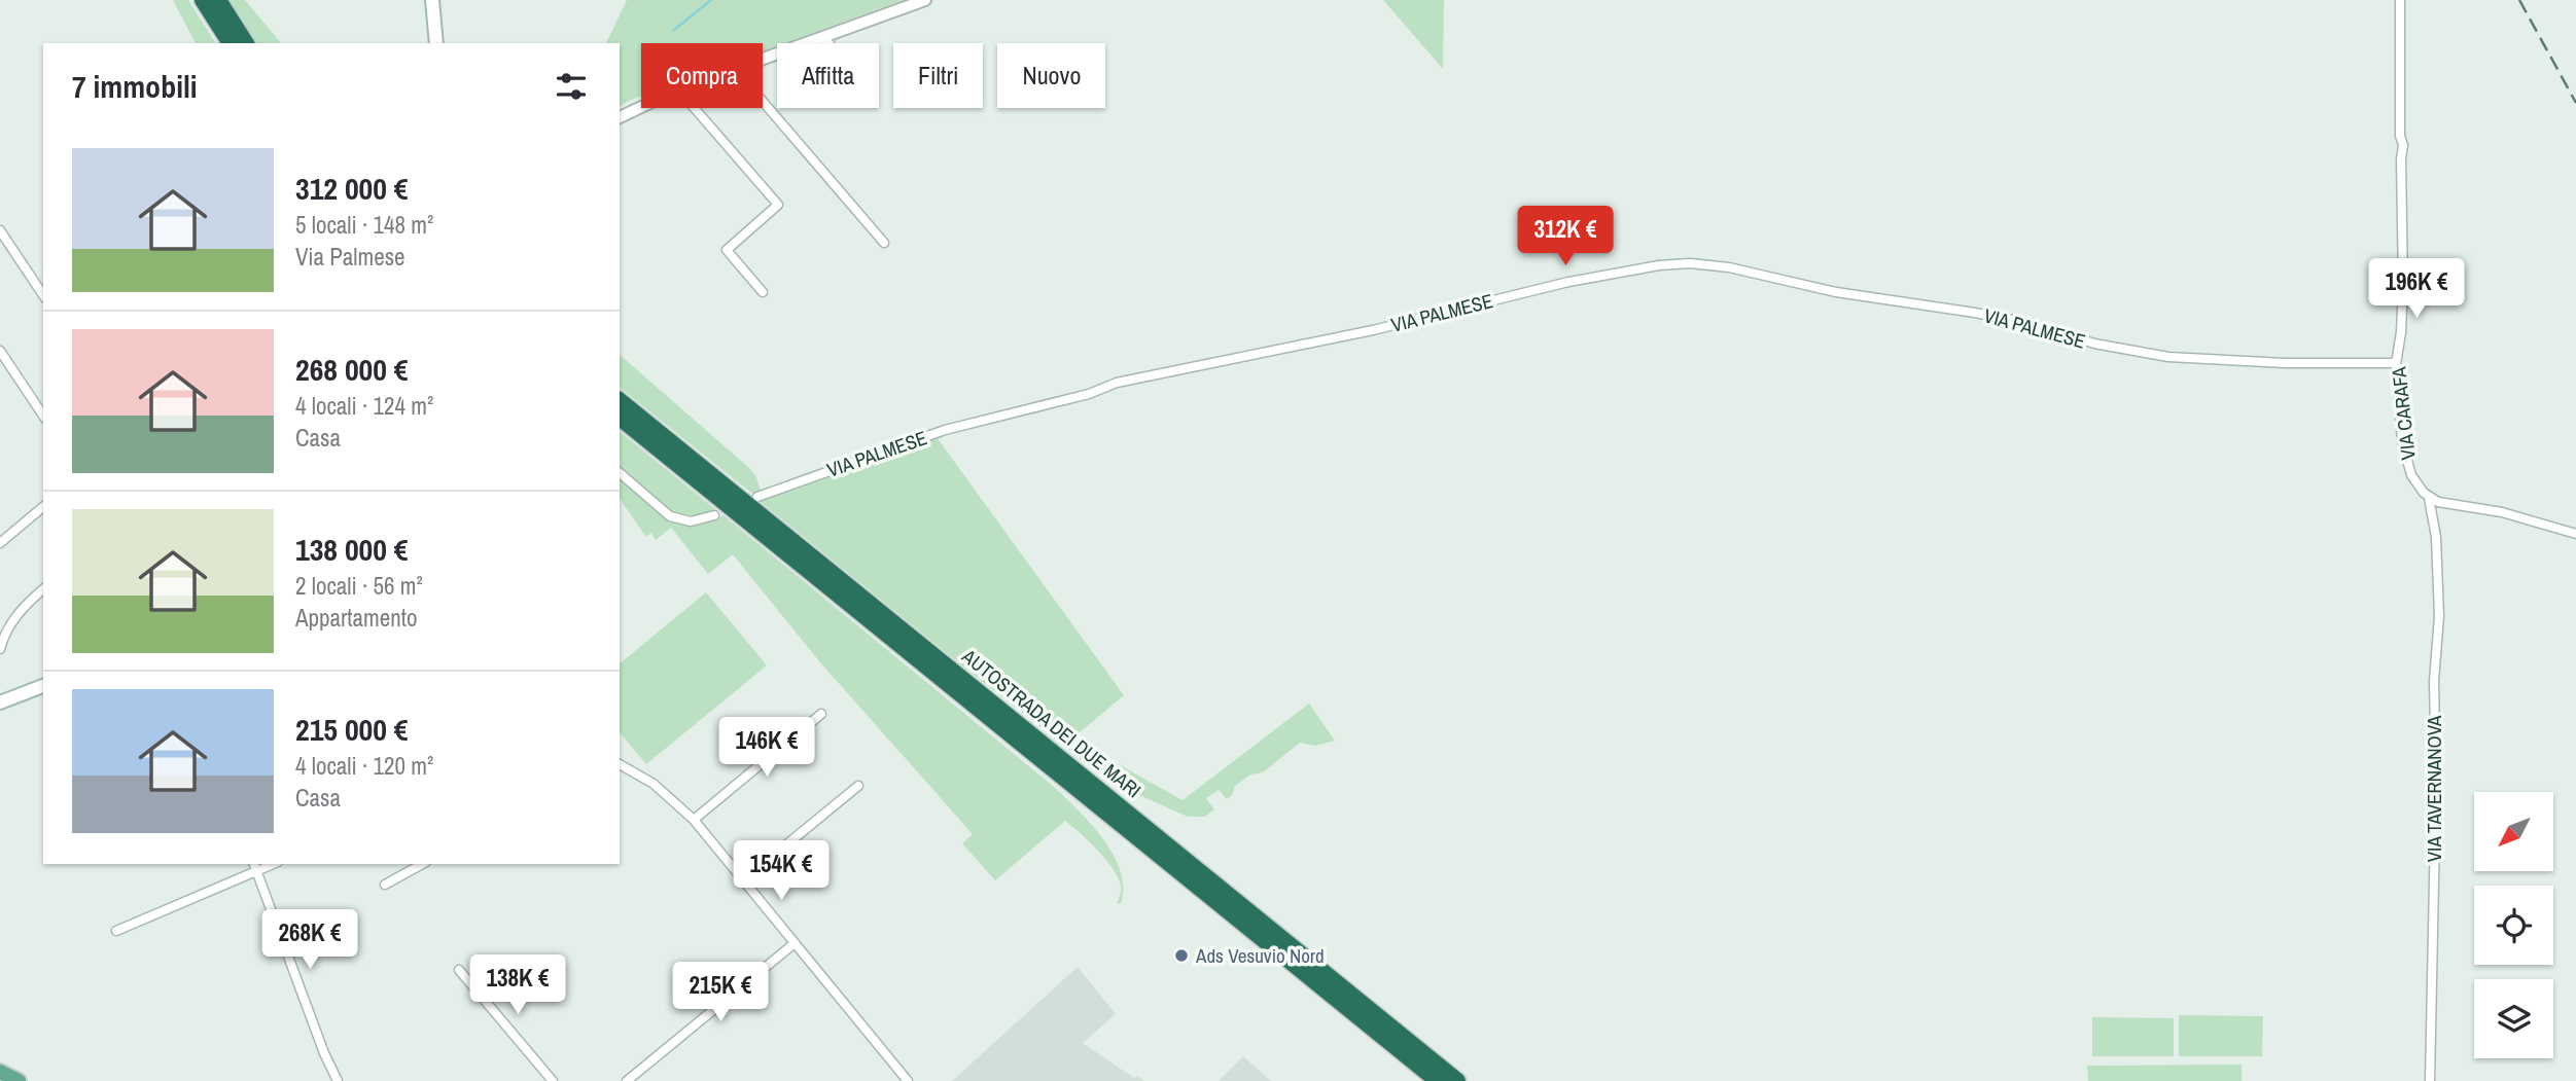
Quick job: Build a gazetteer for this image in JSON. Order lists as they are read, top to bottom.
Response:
{
  "streets": {
    "highway": ["AUTOSTRADA DEI DUE MARI"],
    "street": ["VIA PALMESE", "VIA CARAFA", "VIA TAVERNANOVA"]
  },
  "crossings": [
    ["VIA PALMESE", "VIA CARAFA"],
    ["VIA CARAFA", "VIA TAVERNANOVA"]
  ],
  "places": ["Ads Vesuvio Nord"],
  "north": "bottom left",
  "page": {
    "chip": [
      "Compra",
      "Affitta",
      "Filtri",
      "Nuovo"
    ],
    "heading": "7 immobili",
    "list": [
      {
        "name": "312 000 €",
        "note": "5 locali · 148 m² · Via Palmese"
      },
      {
        "name": "268 000 €",
        "note": "4 locali · 124 m² · Casa"
      },
      {
        "name": "138 000 €",
        "note": "2 locali · 56 m² · Appartamento"
      },
      {
        "name": "215 000 €",
        "note": "4 locali · 120 m² · Casa"
      }
    ],
    "price": [
      "312K €",
      "196K €",
      "146K €",
      "154K €",
      "268K €",
      "138K €",
      "215K €"
    ]
  }
}
